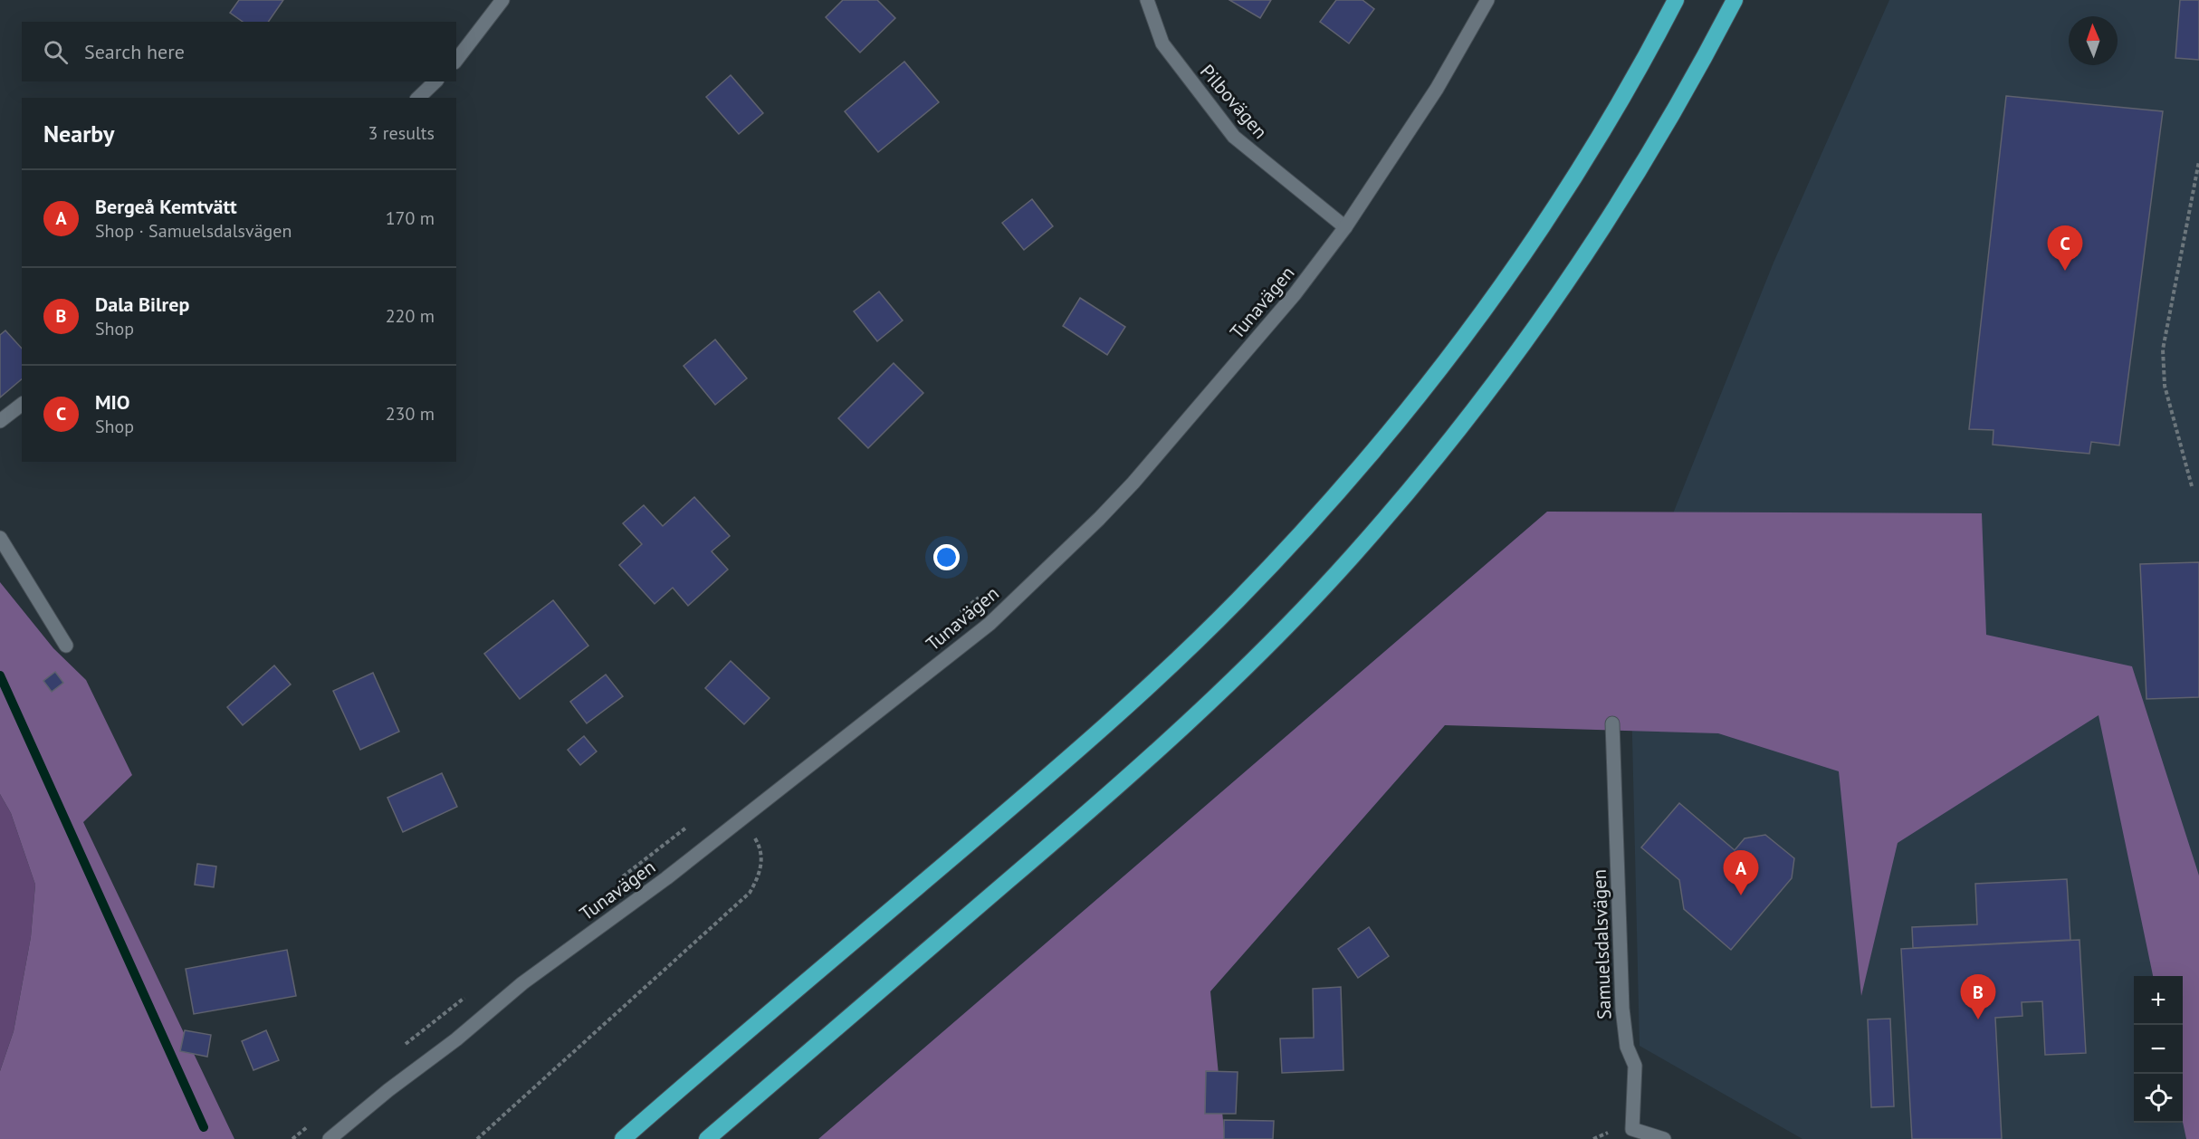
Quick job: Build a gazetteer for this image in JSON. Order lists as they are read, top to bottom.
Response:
{
  "streets": {
    "street": ["Pilbovägen", "Tunavägen", "Samuelsdalsvägen"]
  },
  "crossings": [
    ["Pilbovägen", "Tunavägen"]
  ],
  "north": "top",
  "page": {
    "search": "Search here",
    "heading": ["Nearby", "3 results"],
    "list": [
      {
        "mark": "A",
        "name": "Bergeå Kemtvätt",
        "note": "Shop · Samuelsdalsvägen",
        "value": "170 m"
      },
      {
        "mark": "B",
        "name": "Dala Bilrep",
        "note": "Shop",
        "value": "220 m"
      },
      {
        "mark": "C",
        "name": "MIO",
        "note": "Shop",
        "value": "230 m"
      }
    ],
    "pins": ["C", "A", "B"],
    "map_buttons": ["+", "−"]
  }
}
